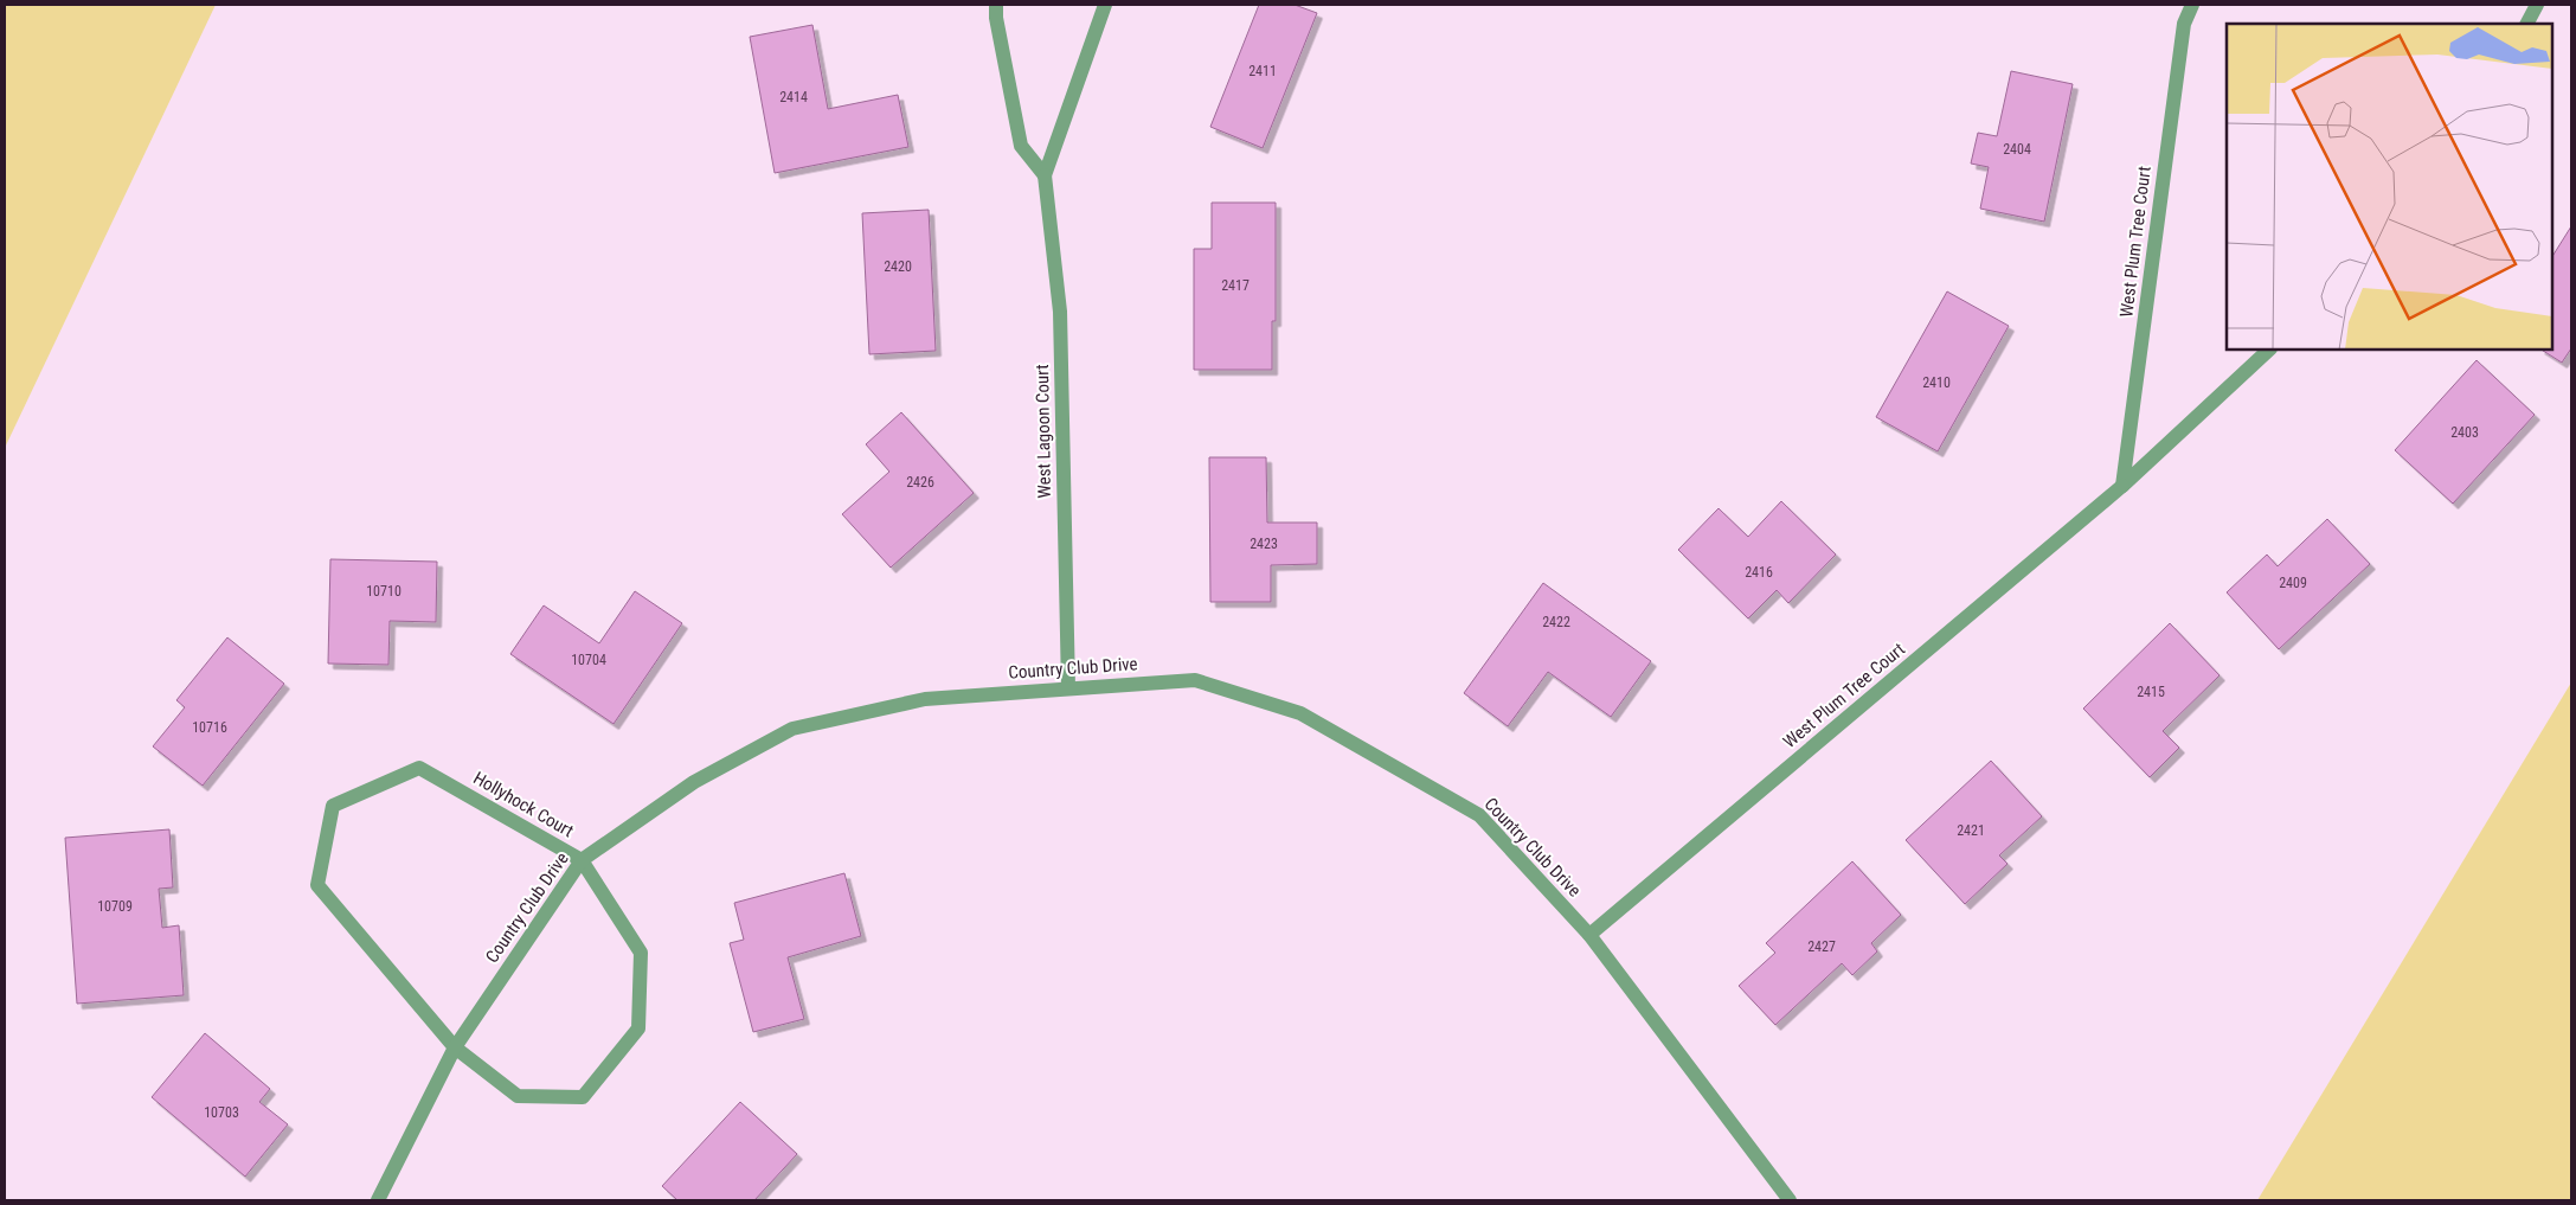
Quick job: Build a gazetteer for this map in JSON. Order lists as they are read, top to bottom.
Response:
{
  "streets": {
    "street": [
      "West Plum Tree Court",
      "West Lagoon Court",
      "Country Club Drive",
      "Hollyhock Court"
    ]
  },
  "crossings": [
    ["West Plum Tree Court", "Country Club Drive"],
    ["West Lagoon Court", "Country Club Drive"],
    ["Country Club Drive", "Hollyhock Court"]
  ],
  "house_numbers": [
    "2411",
    "2414",
    "2404",
    "2420",
    "2417",
    "2410",
    "2403",
    "2426",
    "2423",
    "2416",
    "2409",
    "10710",
    "2422",
    "10704",
    "2415",
    "10716",
    "2421",
    "10709",
    "2427",
    "10703"
  ]
}
